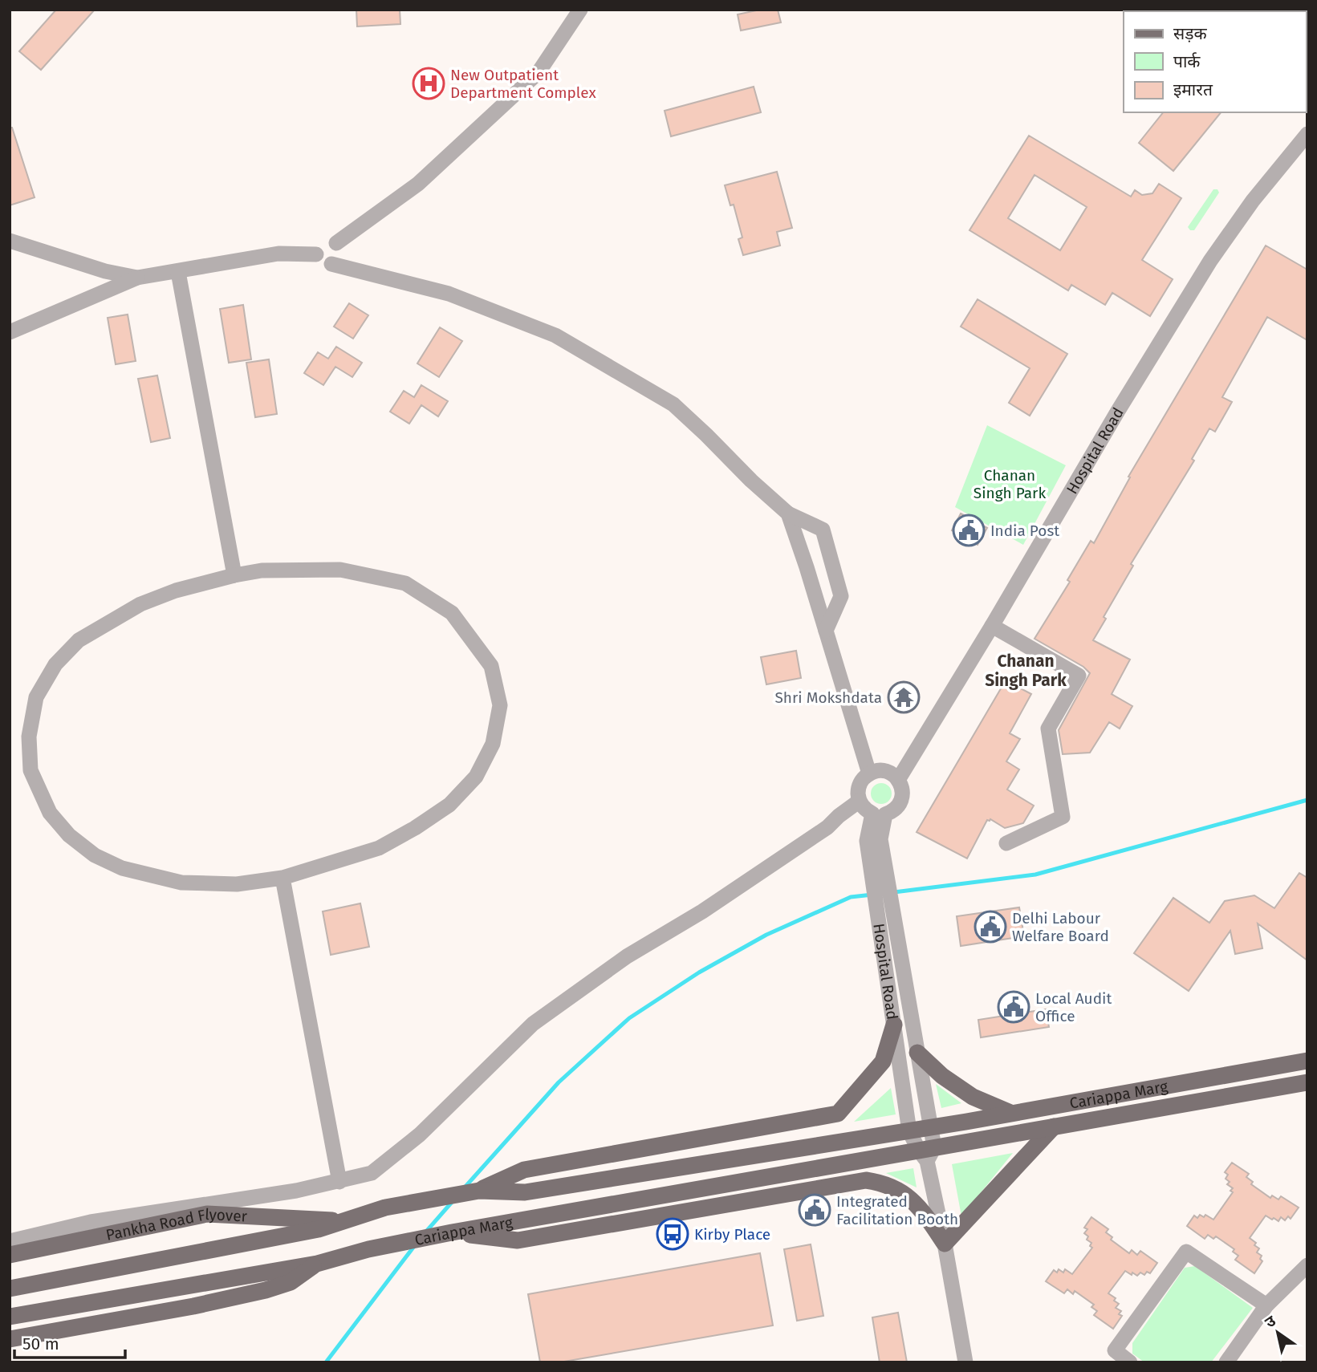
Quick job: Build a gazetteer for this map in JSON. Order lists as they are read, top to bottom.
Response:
{
  "streets": {
    "main road": ["Cariappa Marg", "Pankha Road Flyover"],
    "street": ["Hospital Road"]
  },
  "crossings": [
    ["Hospital Road", "Cariappa Marg"],
    ["Cariappa Marg", "Pankha Road Flyover"]
  ],
  "districts": ["Chanan Singh Park"],
  "parks": ["Chanan Singh Park"],
  "places": {
    "hospital": ["New Outpatient Department Complex"],
    "public building": [
      "India Post",
      "Delhi Labour Welfare Board",
      "Local Audit Office",
      "Integrated Facilitation Booth"
    ],
    "temple": ["Shri Mokshdata"],
    "bus stop": ["Kirby Place"]
  },
  "legend": ["सड़क", "पार्क", "इमारत"],
  "scale_bar": "50 m",
  "north": "top left"
}
